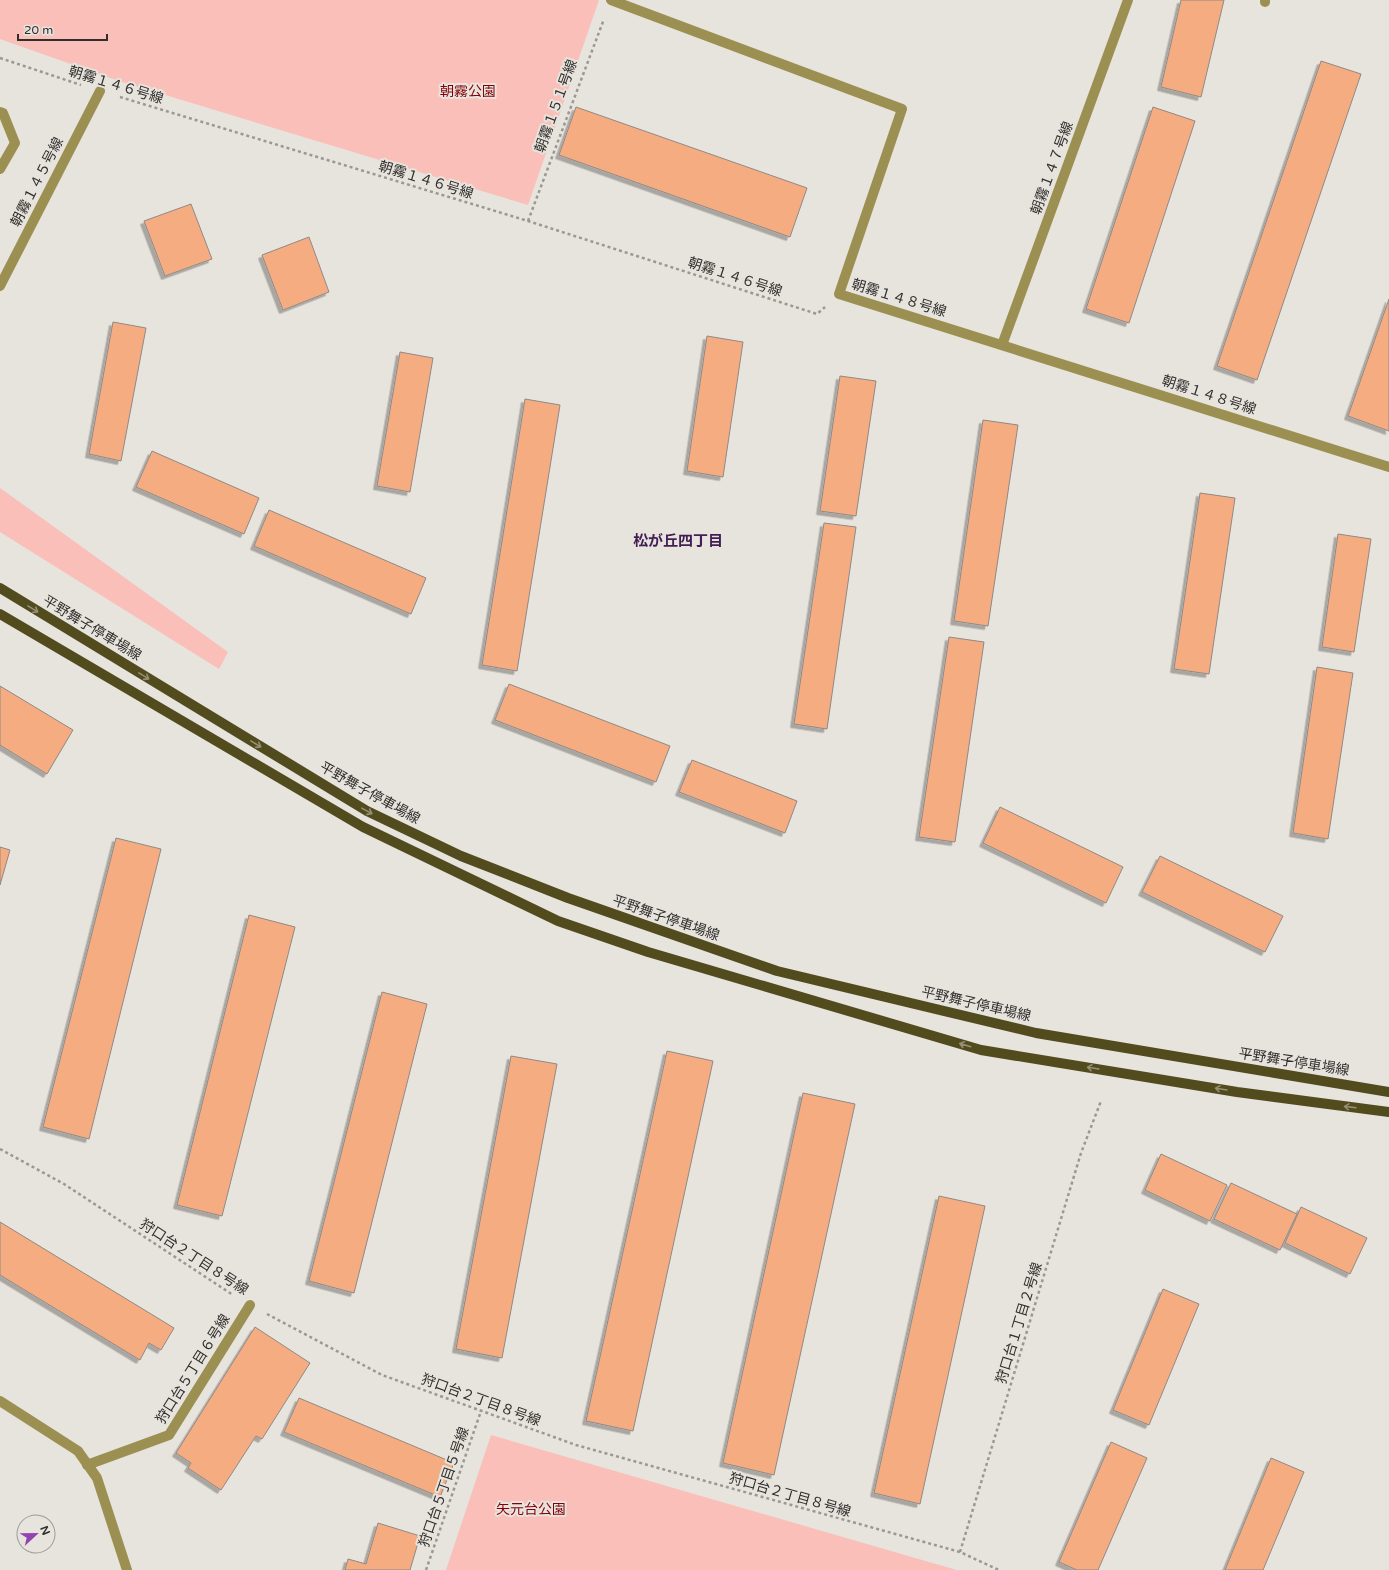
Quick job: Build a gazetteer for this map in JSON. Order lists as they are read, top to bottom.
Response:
{
  "streets": {
    "main road": ["平野舞子停車場線"],
    "street": [
      "朝霧１４７号線",
      "朝霧１４５号線",
      "朝霧１４８号線",
      "狩口台５丁目６号線"
    ],
    "path": [
      "朝霧１４６号線",
      "朝霧１５１号線",
      "狩口台２丁目８号線",
      "狩口台１丁目２号線",
      "狩口台５丁目５号線"
    ]
  },
  "crossings": [
    ["朝霧１４６号線", "朝霧１５１号線"],
    ["朝霧１４６号線", "朝霧１４５号線"],
    ["朝霧１４６号線", "朝霧１４８号線"],
    ["朝霧１５１号線", "朝霧１４８号線"],
    ["朝霧１４７号線", "朝霧１４８号線"],
    ["狩口台２丁目８号線", "狩口台１丁目２号線"],
    ["狩口台２丁目８号線", "狩口台５丁目６号線"],
    ["狩口台２丁目８号線", "狩口台５丁目５号線"]
  ],
  "districts": ["松が丘四丁目"],
  "parks": ["朝霧公園", "矢元台公園"],
  "scale_bar": "20 m",
  "north": "right"
}
